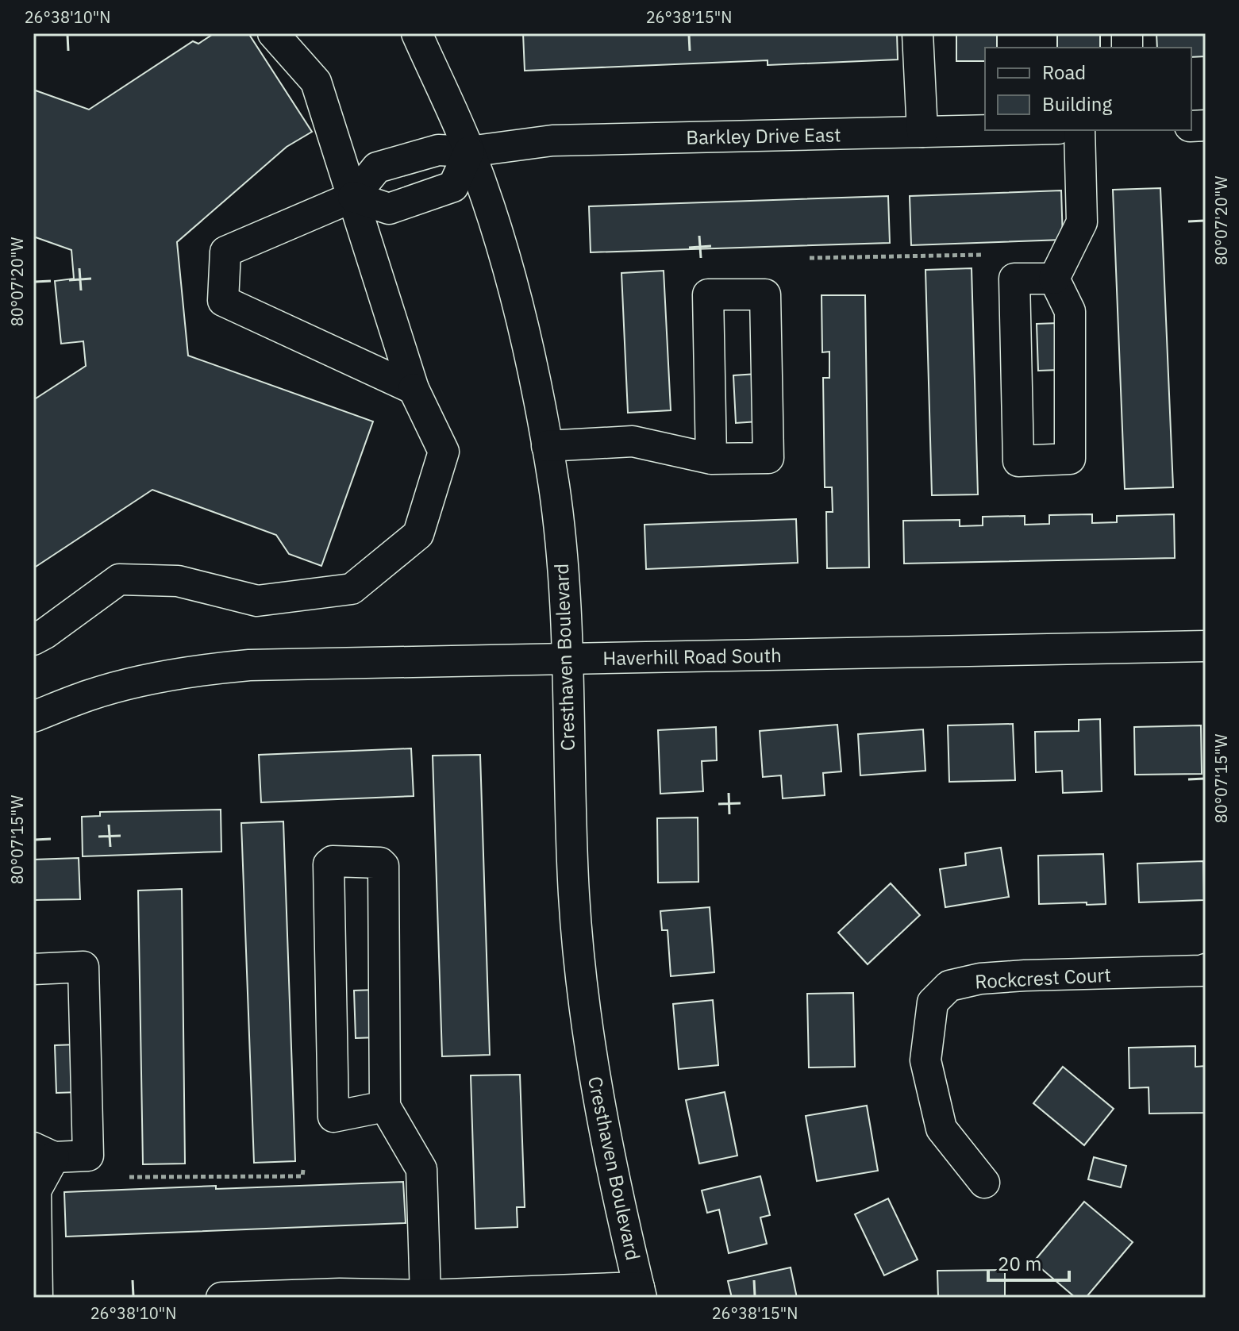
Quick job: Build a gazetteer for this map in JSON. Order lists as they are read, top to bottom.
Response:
{
  "streets": {
    "street": [
      "Barkley Drive East",
      "Haverhill Road South",
      "Cresthaven Boulevard",
      "Rockcrest Court"
    ]
  },
  "crossings": [
    ["Barkley Drive East", "Cresthaven Boulevard"],
    ["Haverhill Road South", "Cresthaven Boulevard"]
  ],
  "legend": ["Road", "Building"],
  "scale_bar": "20 m",
  "coordinates": [
    "26°38'10\"N",
    "26°38'15\"N",
    "80°07'20\"W",
    "80°07'15\"W"
  ]
}
